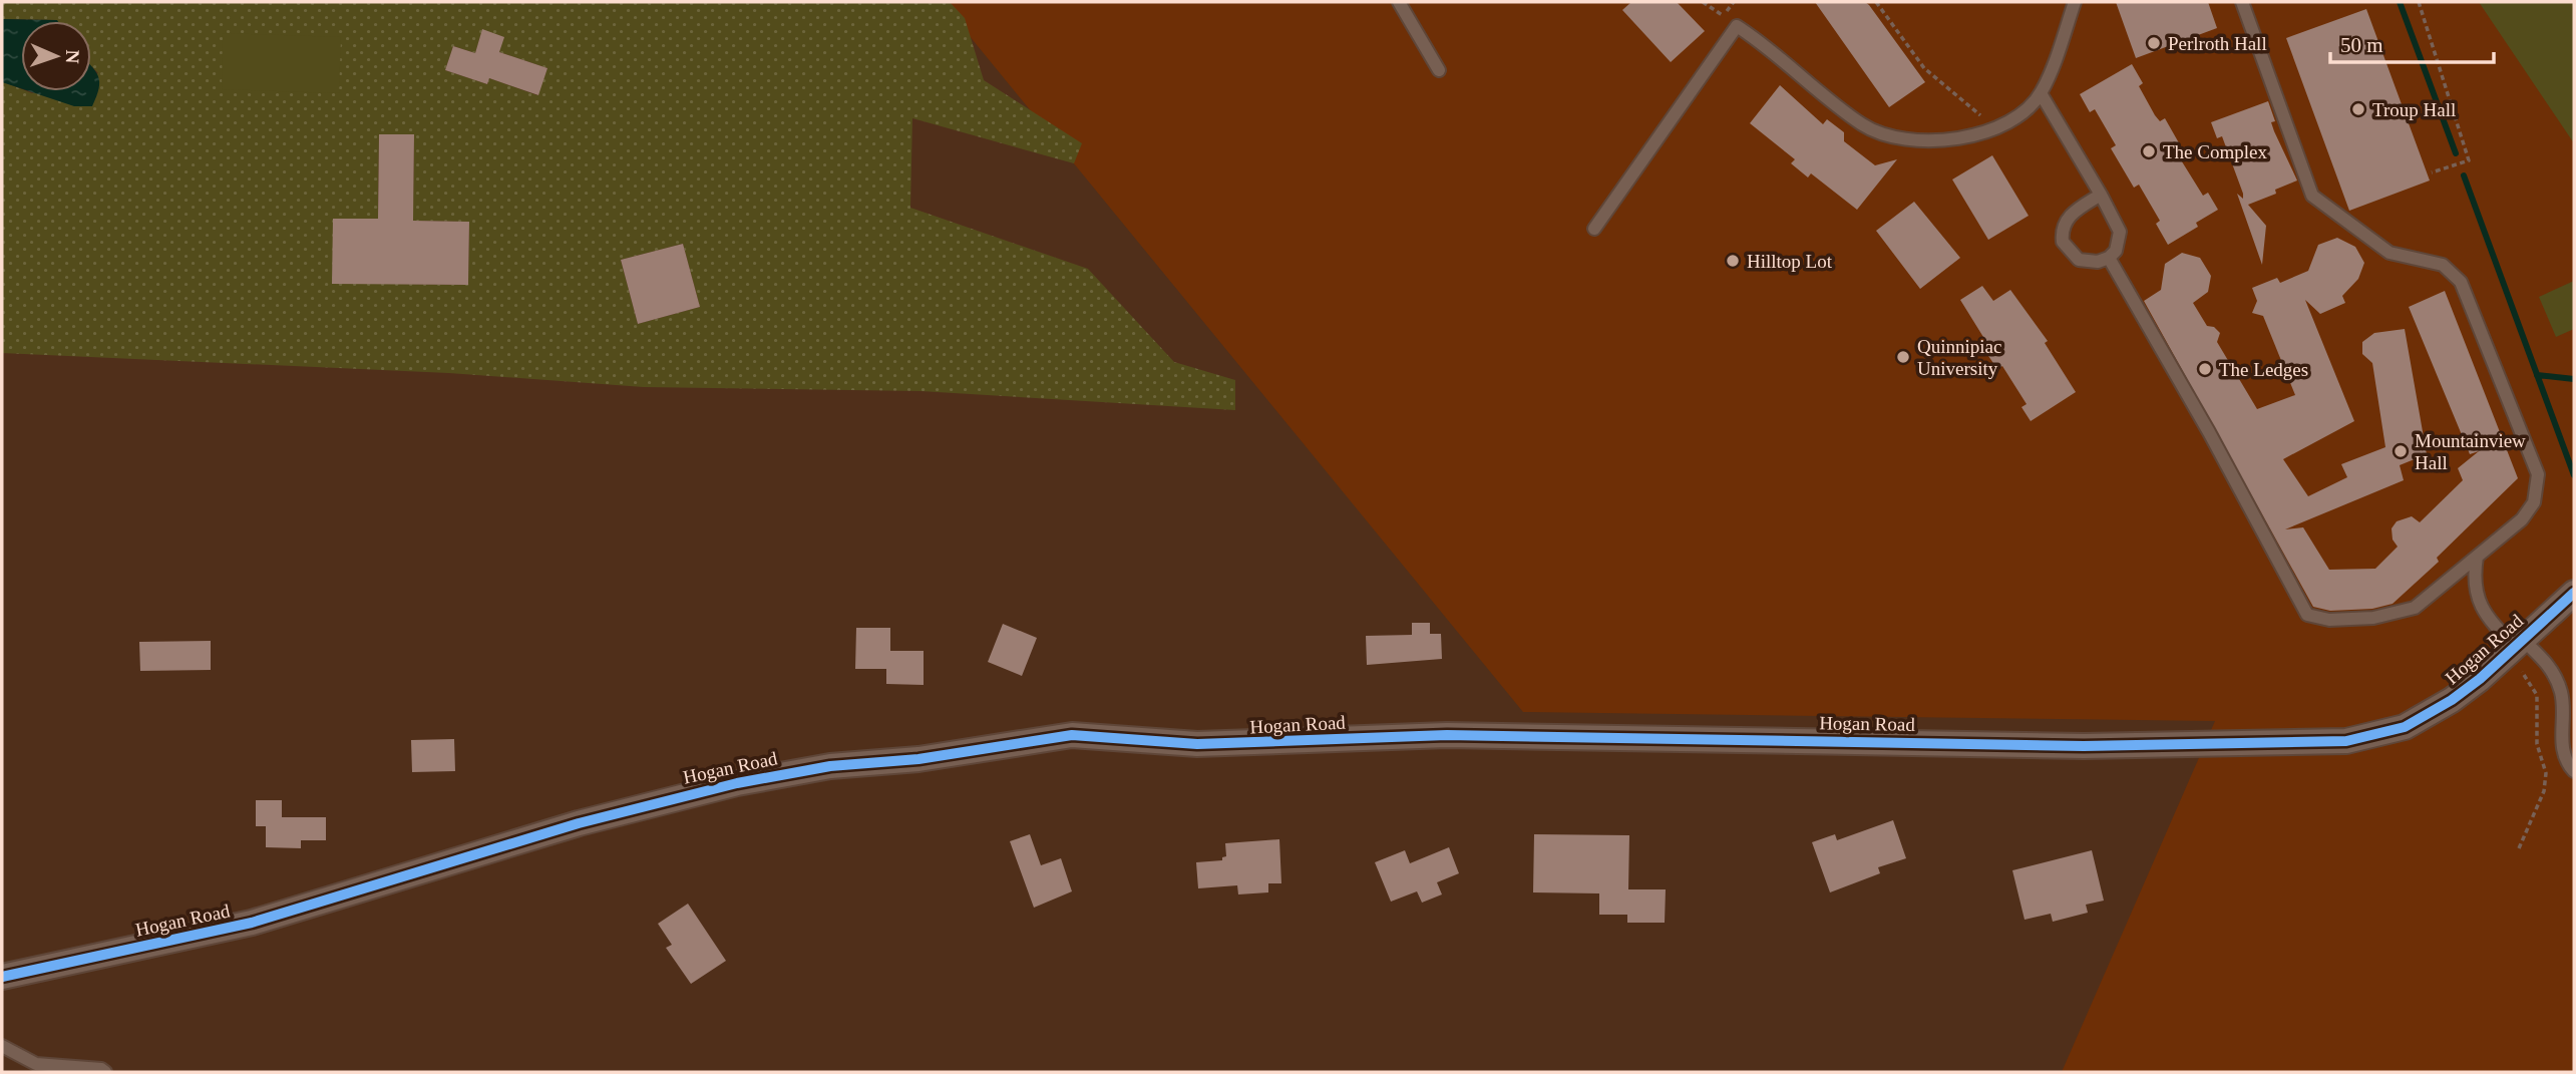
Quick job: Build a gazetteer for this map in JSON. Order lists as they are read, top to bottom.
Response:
{
  "streets": {
    "street": ["Hogan Road"]
  },
  "places": [
    "Perlroth Hall",
    "Troup Hall",
    "The Complex",
    "Hilltop Lot",
    "Quinnipiac University",
    "The Ledges",
    "Mountainview Hall"
  ],
  "scale_bar": "50 m",
  "north": "right"
}
